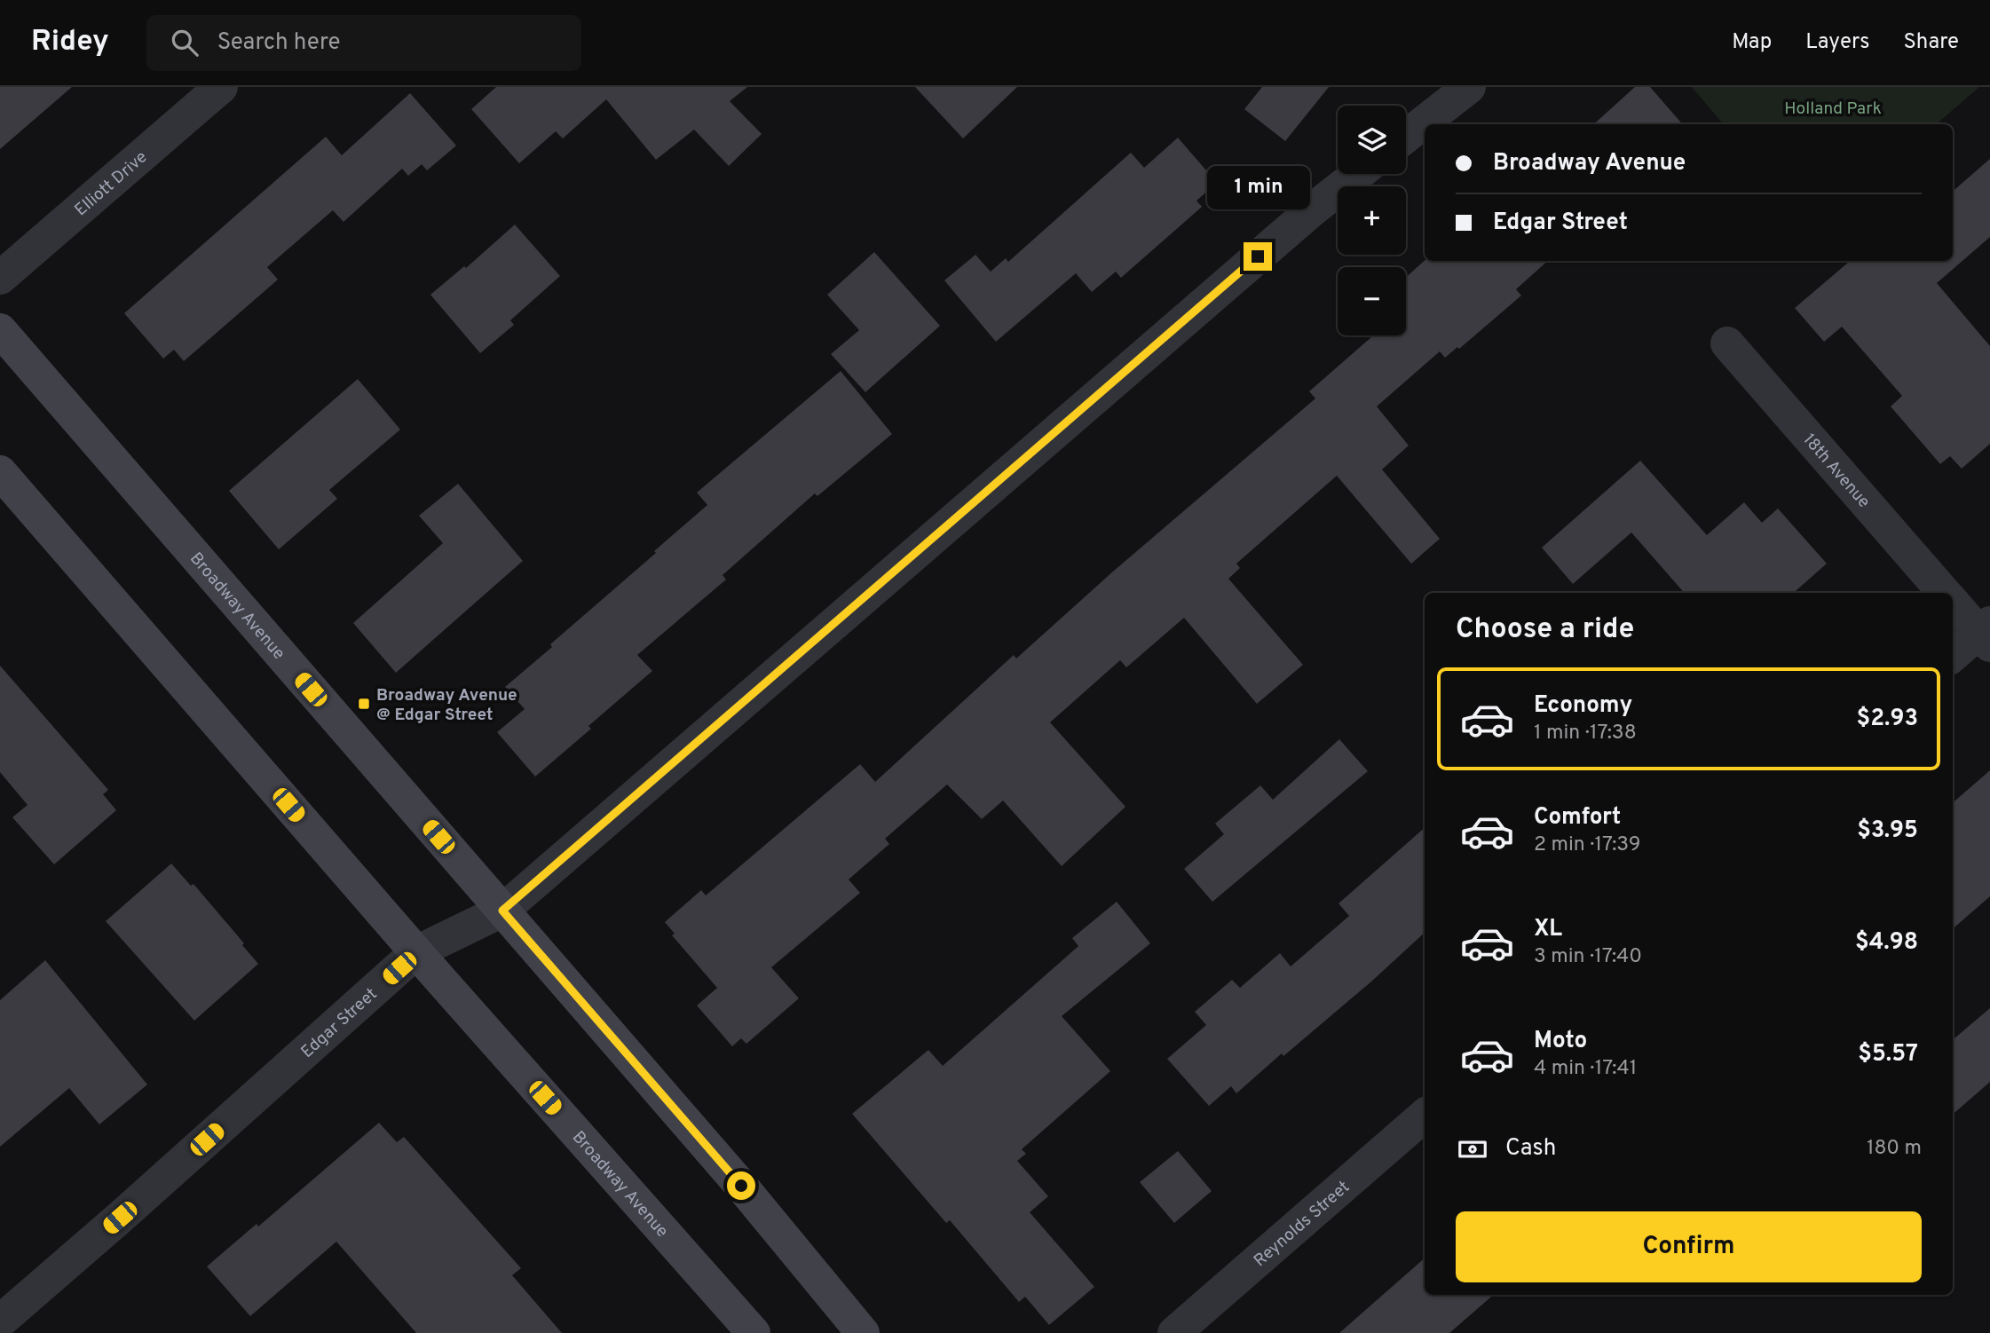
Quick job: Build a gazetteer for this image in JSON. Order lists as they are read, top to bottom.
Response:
{
  "streets": {
    "street": [
      "Elliott Drive",
      "18th Avenue",
      "Broadway Avenue",
      "Edgar Street",
      "Reynolds Street"
    ]
  },
  "crossings": [
    ["Broadway Avenue", "Edgar Street"]
  ],
  "parks": ["Holland Park"],
  "places": {
    "transit": ["Broadway Avenue @ Edgar Street"]
  },
  "page": {
    "header": "Ridey",
    "search": "Search here",
    "nav": ["Map", "Layers", "Share"],
    "map_buttons": ["+", "−"],
    "banner": ["Broadway Avenue", "Edgar Street"],
    "bubble": "1 min",
    "heading": "Choose a ride",
    "list": [
      {
        "name": "Economy",
        "note": "1 min · 17:38",
        "value": "$2.93"
      },
      {
        "name": "Comfort",
        "note": "2 min · 17:39",
        "value": "$3.95"
      },
      {
        "name": "XL",
        "note": "3 min · 17:40",
        "value": "$4.98"
      },
      {
        "name": "Moto",
        "note": "4 min · 17:41",
        "value": "$5.57"
      }
    ],
    "pay": ["Cash", "180 m"],
    "buttons": "Confirm"
  }
}
